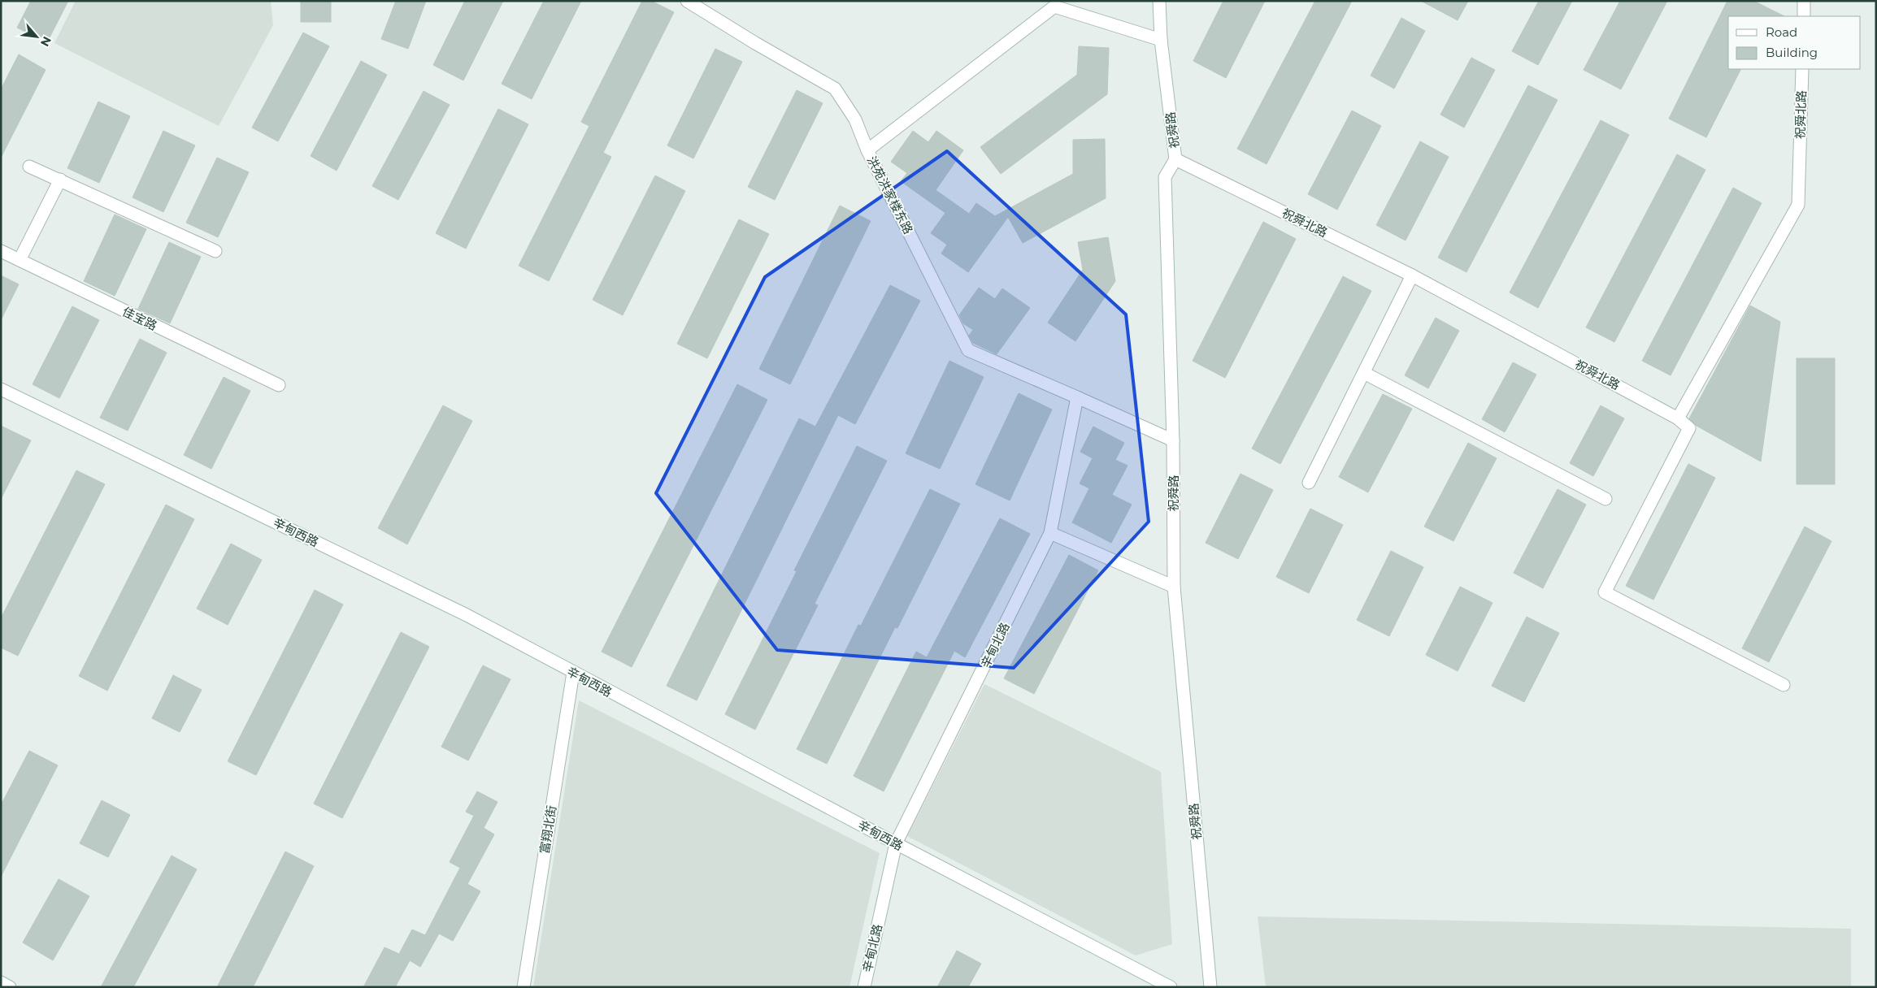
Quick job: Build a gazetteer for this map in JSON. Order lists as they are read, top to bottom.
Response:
{
  "streets": {
    "street": [
      "祝舜北路",
      "祝舜路",
      "洪苑洪家楼东路",
      "佳宝路",
      "辛甸西路",
      "辛甸北路",
      "富翔北街"
    ]
  },
  "crossings": [
    ["祝舜北路", "祝舜路"],
    ["洪苑洪家楼东路", "辛甸北路"],
    ["辛甸西路", "辛甸北路"],
    ["辛甸西路", "富翔北街"]
  ],
  "legend": ["Road", "Building"],
  "north": "bottom right"
}
